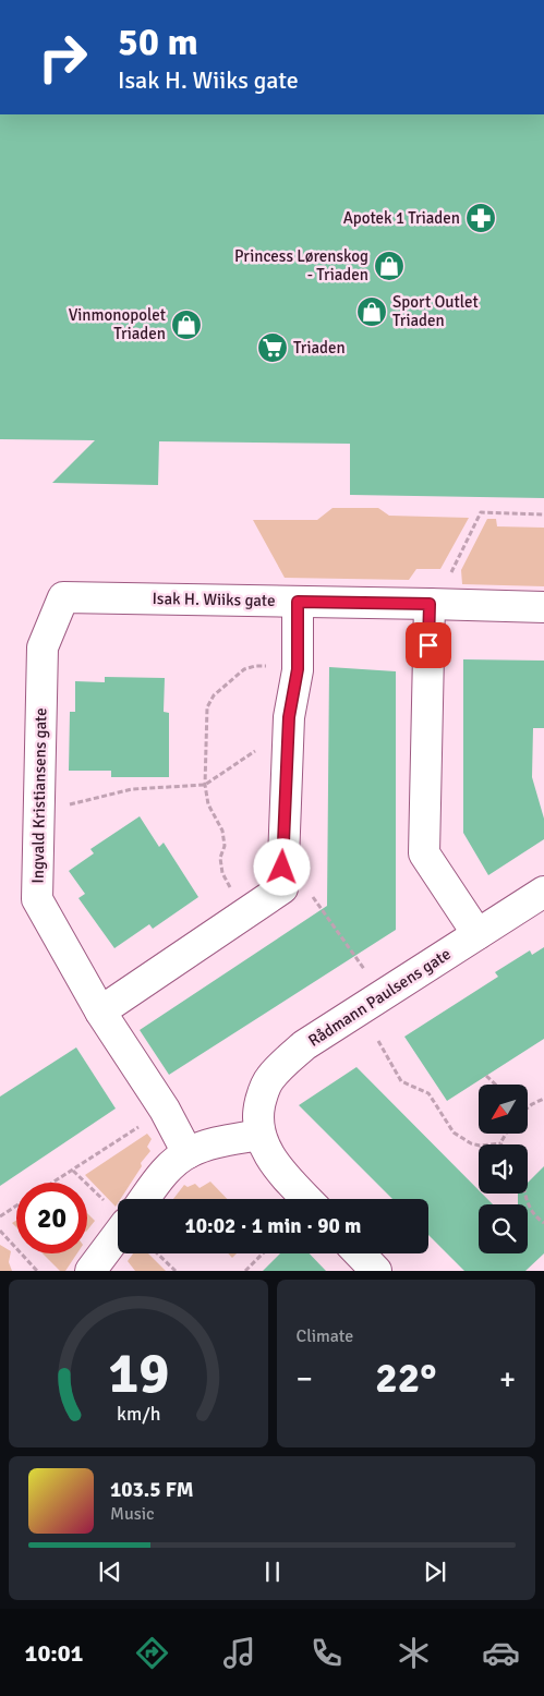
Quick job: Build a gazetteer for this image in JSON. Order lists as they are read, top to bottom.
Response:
{
  "streets": {
    "street": ["Isak H. Wiiks gate", "Ingvald Kristiansens gate", "Rådmann Paulsens gate"]
  },
  "crossings": [
    ["Isak H. Wiiks gate", "Ingvald Kristiansens gate"]
  ],
  "places": {
    "pharmacy": ["Apotek 1 Triaden"],
    "shop": ["Princess Lørenskog - Triaden", "Sport Outlet Triaden", "Vinmonopolet Triaden"],
    "supermarket": ["Triaden"]
  },
  "north": "bottom left",
  "page": {
    "turn": ["50 m", "Isak H. Wiiks gate"],
    "limit": "20",
    "trip": "10:02 · 1 min · 90 m",
    "tile": "Climate",
    "heat": ["−", "22°", "+"],
    "song": ["103.5 FM", "Music"],
    "tabs": "10:01",
    "gauge": ["19", "km/h"]
  }
}
